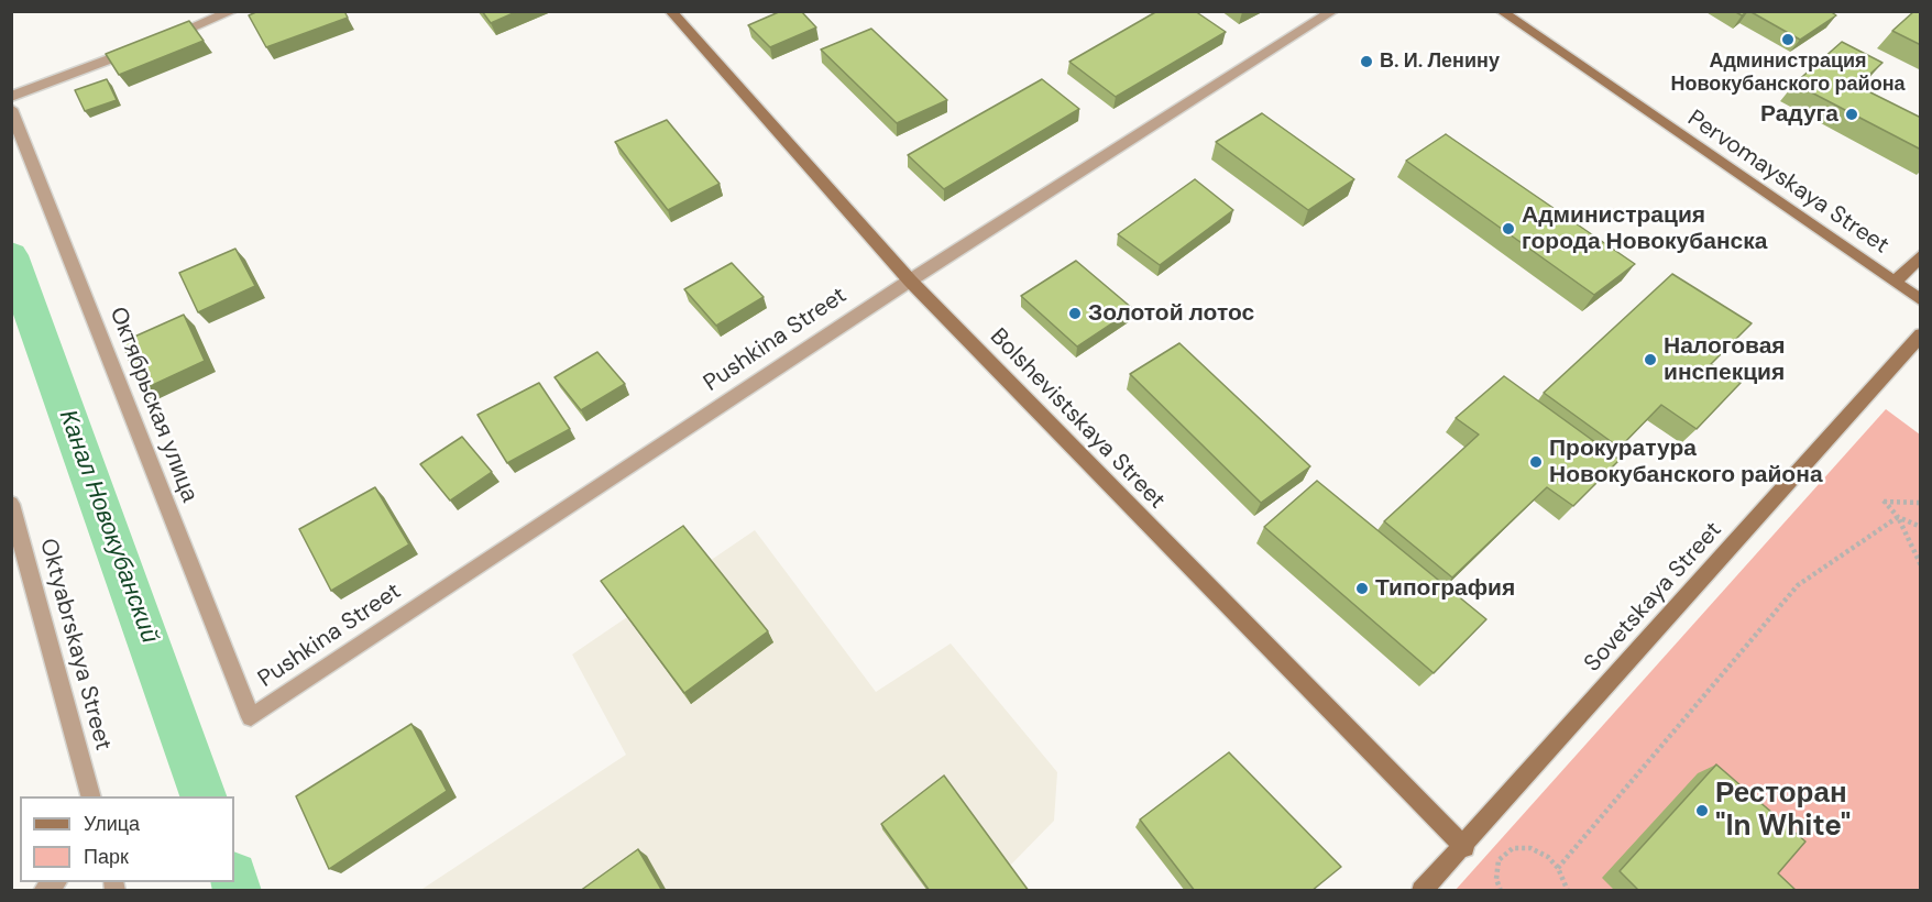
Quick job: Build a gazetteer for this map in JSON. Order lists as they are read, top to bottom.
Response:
{
  "streets": {
    "main road": ["Pervomayskaya Street", "Bolshevistskaya Street", "Sovetskaya Street"],
    "street": ["Pushkina Street", "Октябрьская улица", "Oktyabrskaya Street"]
  },
  "crossings": [
    ["Pushkina Street", "Октябрьская улица"],
    ["Pushkina Street", "Bolshevistskaya Street"],
    ["Bolshevistskaya Street", "Sovetskaya Street"]
  ],
  "water": ["Канал Новокубанский"],
  "places": [
    "Администрация Новокубанского района",
    "В. И. Ленину",
    "Радуга",
    "Администрация города Новокубанска",
    "Золотой лотос",
    "Налоговая инспекция",
    "Прокуратура Новокубанского района",
    "Типография",
    "Ресторан \"In White\""
  ],
  "legend": ["Улица", "Парк"]
}
